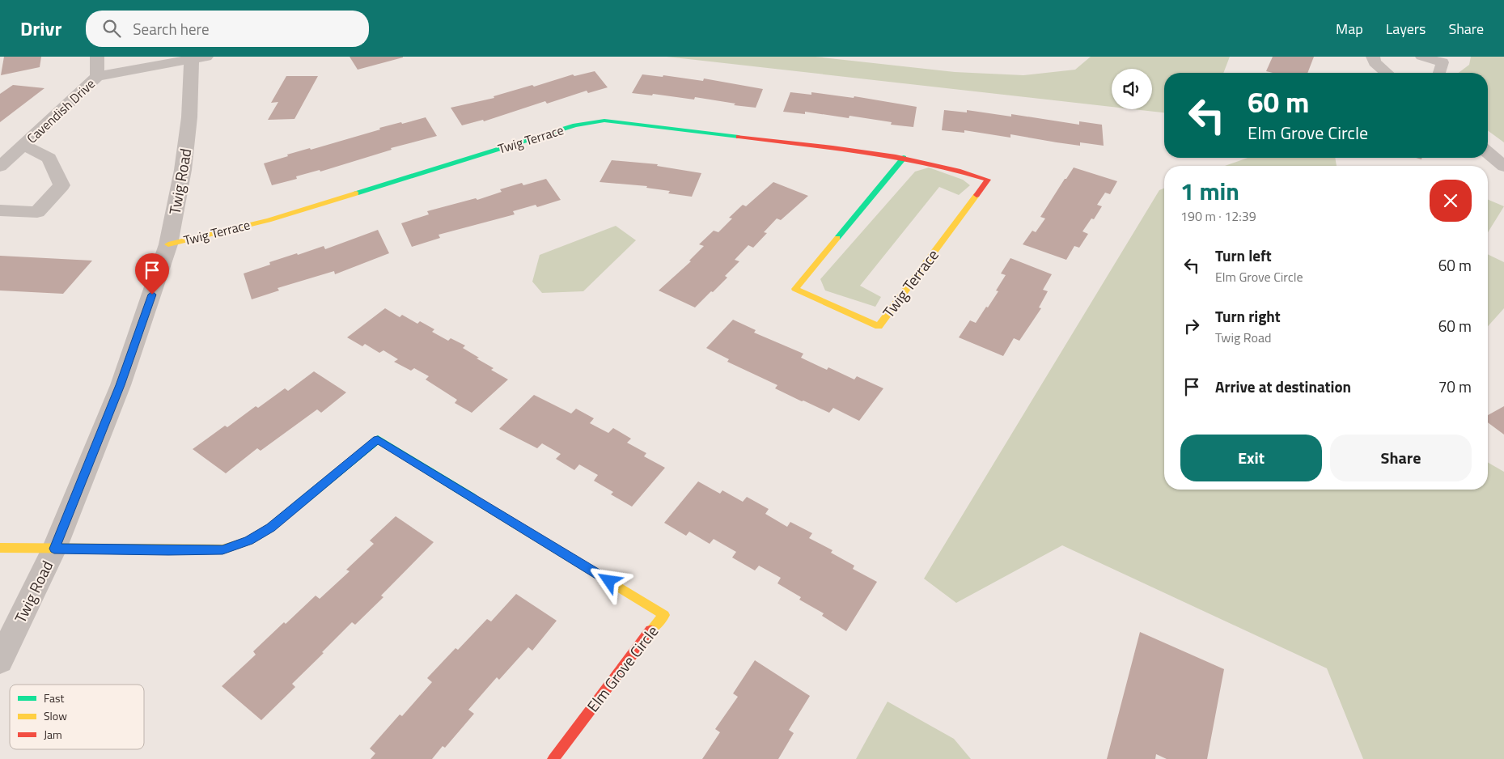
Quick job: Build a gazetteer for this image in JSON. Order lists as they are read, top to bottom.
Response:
{
  "streets": {
    "street": [
      "Cavendish Drive",
      "Twig Terrace",
      "Twig Road",
      "Elm Grove Circle"
    ]
  },
  "crossings": [
    ["Cavendish Drive", "Twig Road"],
    ["Twig Terrace", "Twig Road"],
    ["Twig Road", "Elm Grove Circle"]
  ],
  "legend": ["Fast", "Slow", "Jam"],
  "page": {
    "header": "Drivr",
    "search": "Search here",
    "nav": ["Map", "Layers", "Share"],
    "turn": ["60 m", "Elm Grove Circle"],
    "heading": ["1 min", "190 m · 12:39"],
    "list": [
      {
        "name": "Turn left",
        "note": "Elm Grove Circle",
        "value": "60 m"
      },
      {
        "name": "Turn right",
        "note": "Twig Road",
        "value": "60 m"
      },
      {
        "name": "Arrive at destination",
        "value": "70 m"
      }
    ],
    "buttons": ["Exit", "Share"]
  }
}
